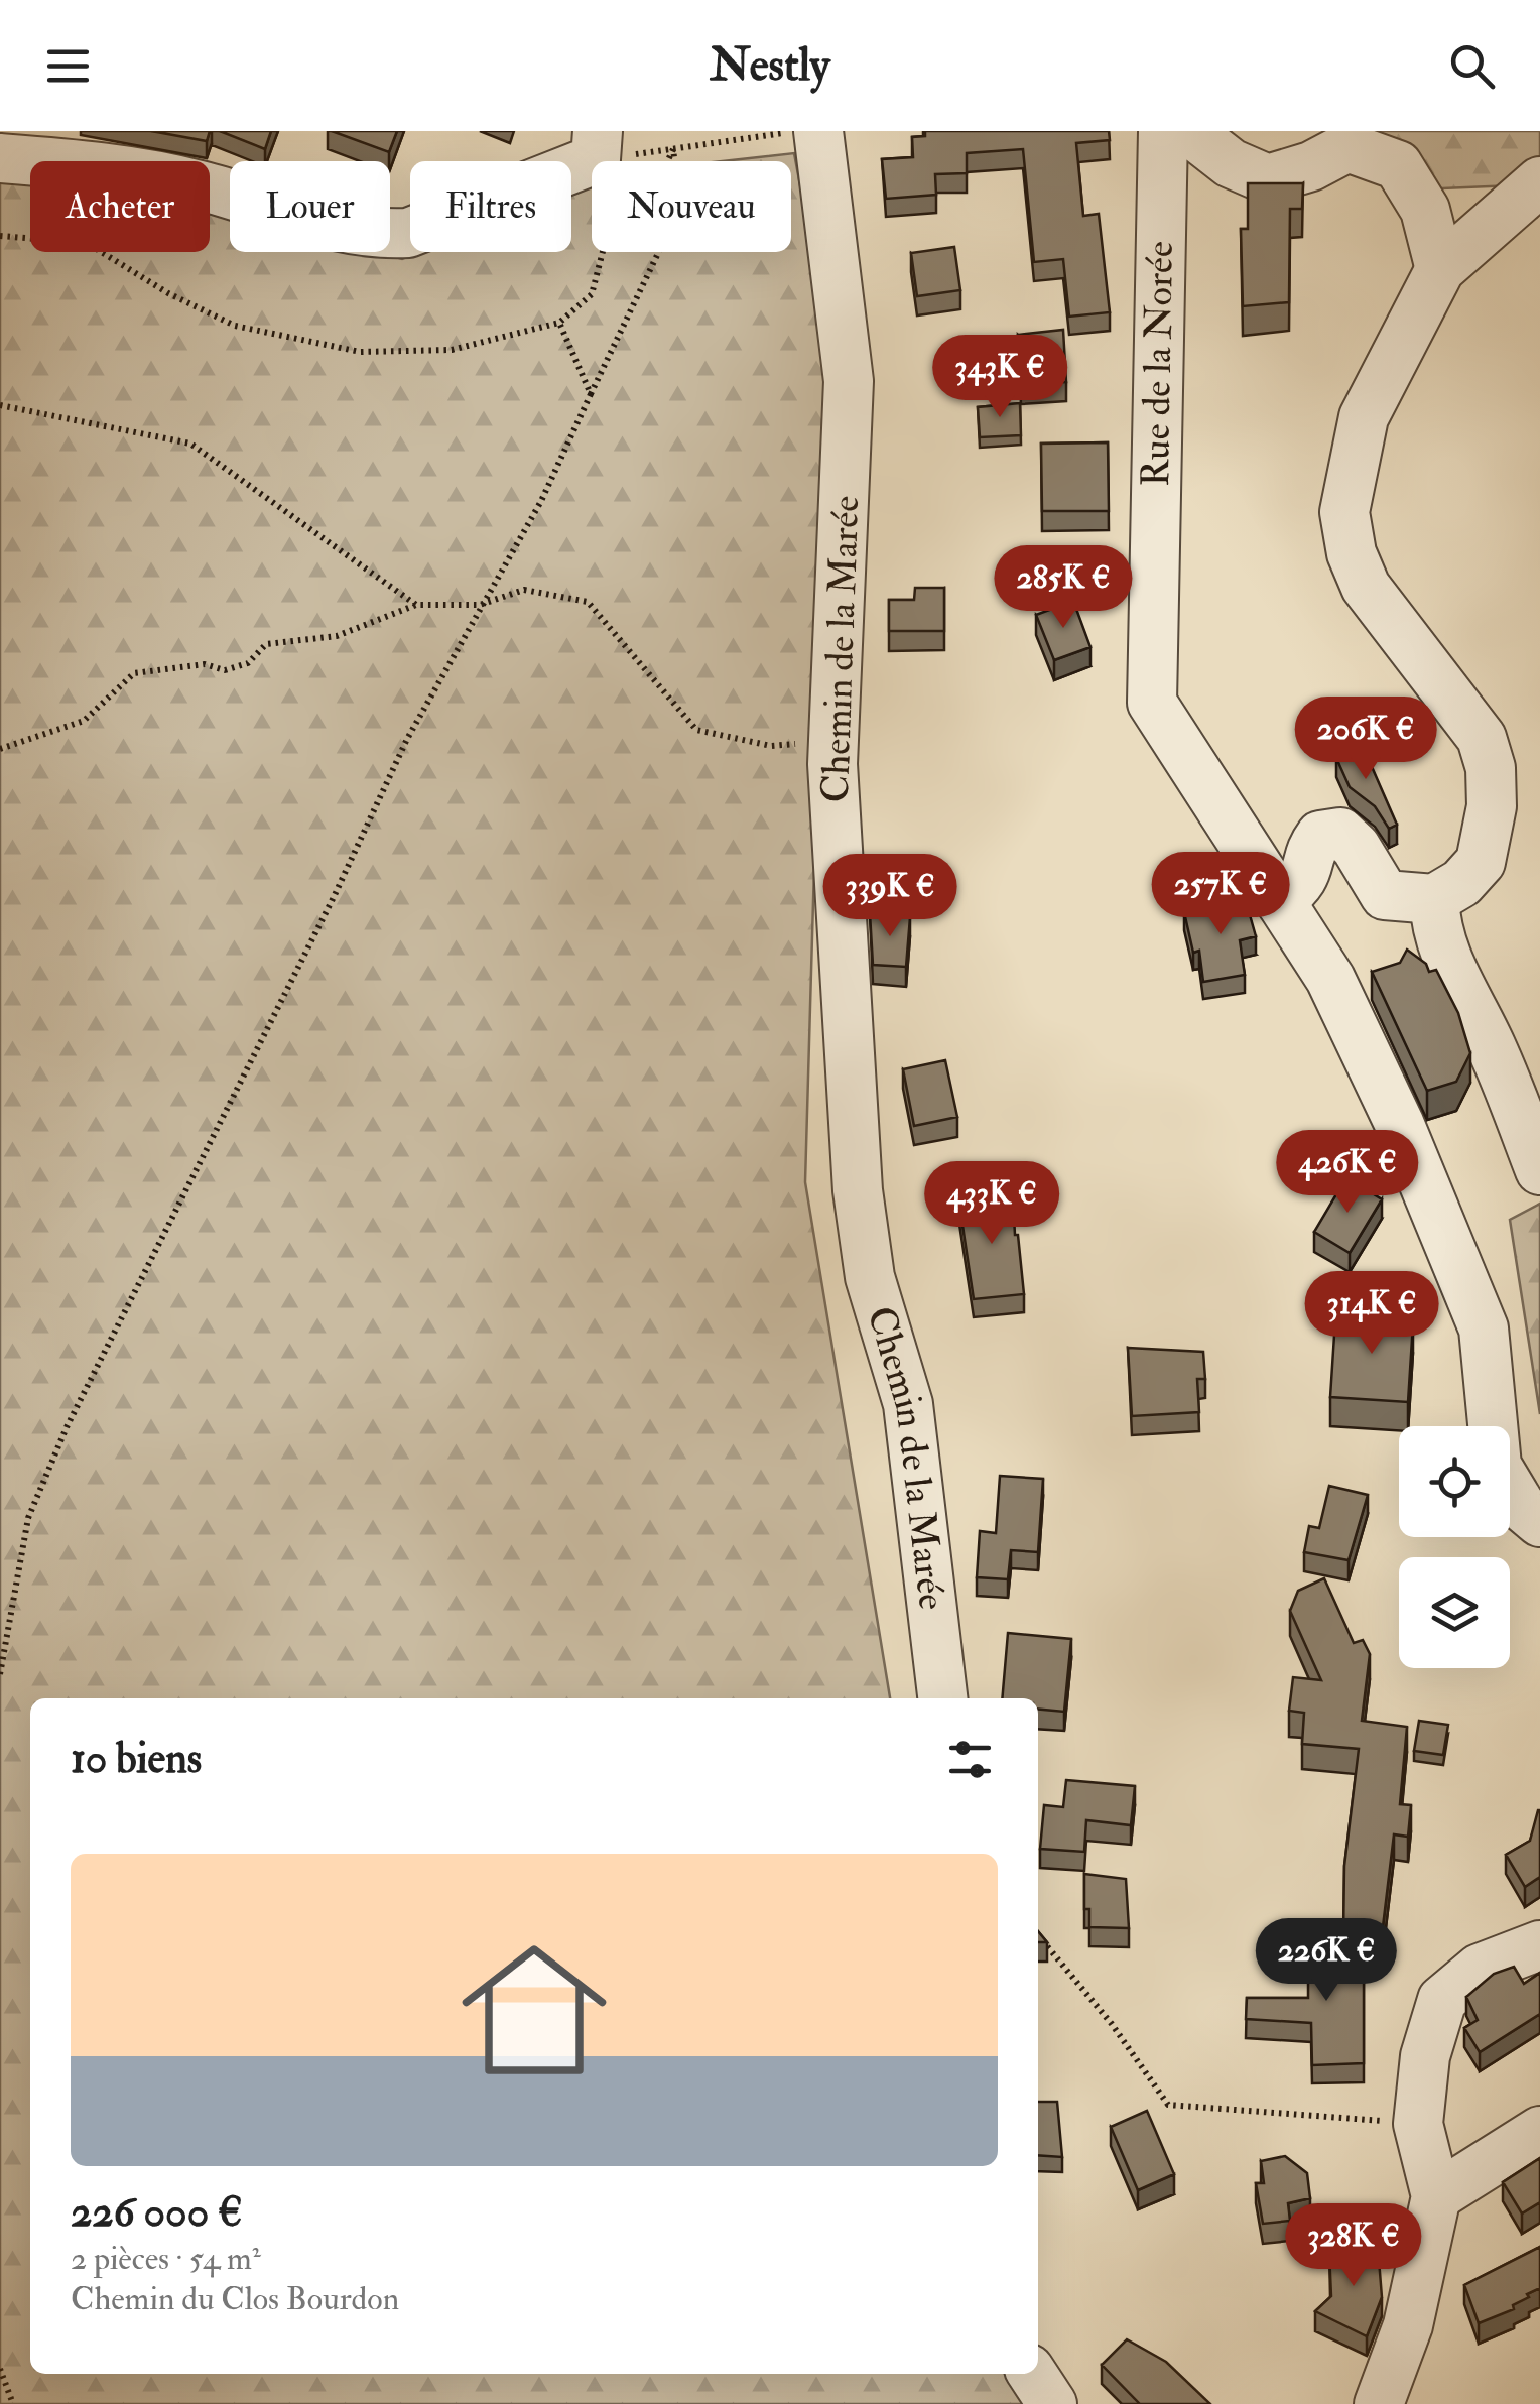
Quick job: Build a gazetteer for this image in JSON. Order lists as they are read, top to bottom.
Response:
{
  "streets": {
    "street": ["Rue de la Norée", "Chemin de la Marée"]
  },
  "page": {
    "header": "Nestly",
    "chip": [
      "Acheter",
      "Louer",
      "Filtres",
      "Nouveau"
    ],
    "price": [
      "343K €",
      "285K €",
      "206K €",
      "257K €",
      "339K €",
      "426K €",
      "433K €",
      "314K €",
      "226K €",
      "328K €"
    ],
    "heading": "10 biens",
    "list": [
      {
        "name": "226 000 €",
        "note": "2 pièces · 54 m² · Chemin du Clos Bourdon"
      }
    ]
  }
}
